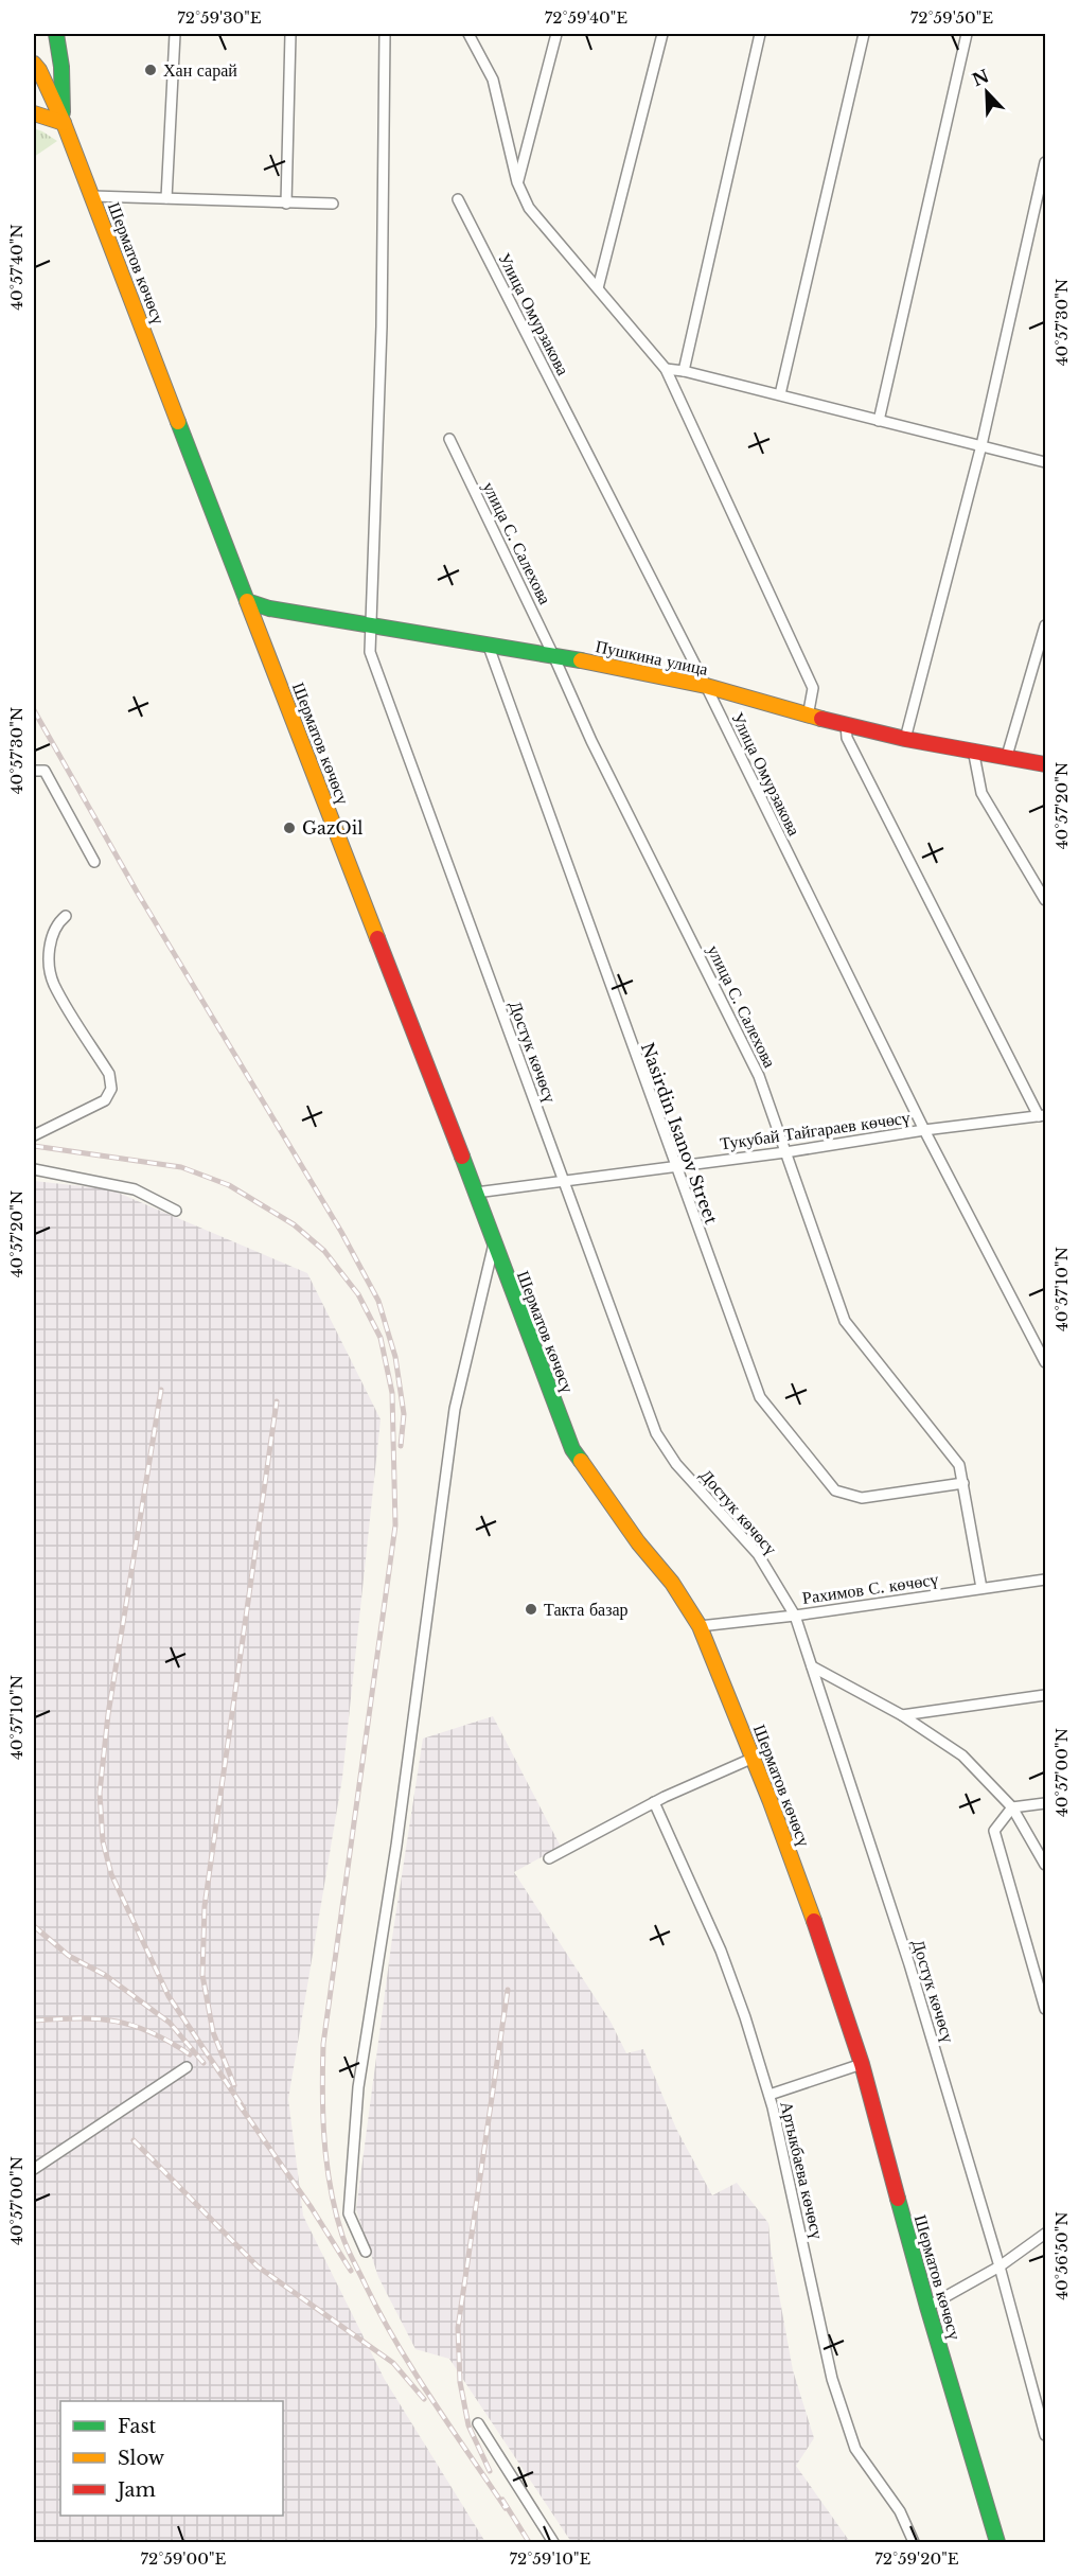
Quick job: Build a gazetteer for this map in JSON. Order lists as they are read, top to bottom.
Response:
{
  "streets": {
    "main road": ["Шерматов көчөсү", "Пушкина улица"],
    "street": [
      "Улица Омурзакова",
      "улица С. Салехова",
      "Достук көчөсү",
      "Тукубай Тайгараев көчөсү",
      "Nasirdin Isanov Street",
      "Рахимов С. көчөсү",
      "Артыкбаева көчөсү"
    ]
  },
  "crossings": [
    ["Шерматов көчөсү", "Пушкина улица"],
    ["Шерматов көчөсү", "Тукубай Тайгараев көчөсү"],
    ["Шерматов көчөсү", "Рахимов С. көчөсү"],
    ["Улица Омурзакова", "Пушкина улица"],
    ["Улица Омурзакова", "Тукубай Тайгараев көчөсү"],
    ["улица С. Салехова", "Пушкина улица"],
    ["улица С. Салехова", "Тукубай Тайгараев көчөсү"],
    ["улица С. Салехова", "Nasirdin Isanov Street"],
    ["улица С. Салехова", "Рахимов С. көчөсү"],
    ["Пушкина улица", "Достук көчөсү"],
    ["Пушкина улица", "Nasirdin Isanov Street"],
    ["Достук көчөсү", "Тукубай Тайгараев көчөсү"],
    ["Достук көчөсү", "Рахимов С. көчөсү"],
    ["Тукубай Тайгараев көчөсү", "Nasirdin Isanov Street"]
  ],
  "places": ["Хан сарай", "GazOil", "Такта базар"],
  "legend": ["Fast", "Slow", "Jam"],
  "north": "top left",
  "coordinates": [
    "72°59'30\"E",
    "72°59'40\"E",
    "72°59'50\"E",
    "40°57'40\"N",
    "40°57'30\"N",
    "40°57'20\"N",
    "40°57'10\"N",
    "40°57'00\"N",
    "40°56'50\"N",
    "72°59'00\"E",
    "72°59'10\"E",
    "72°59'20\"E"
  ]
}
